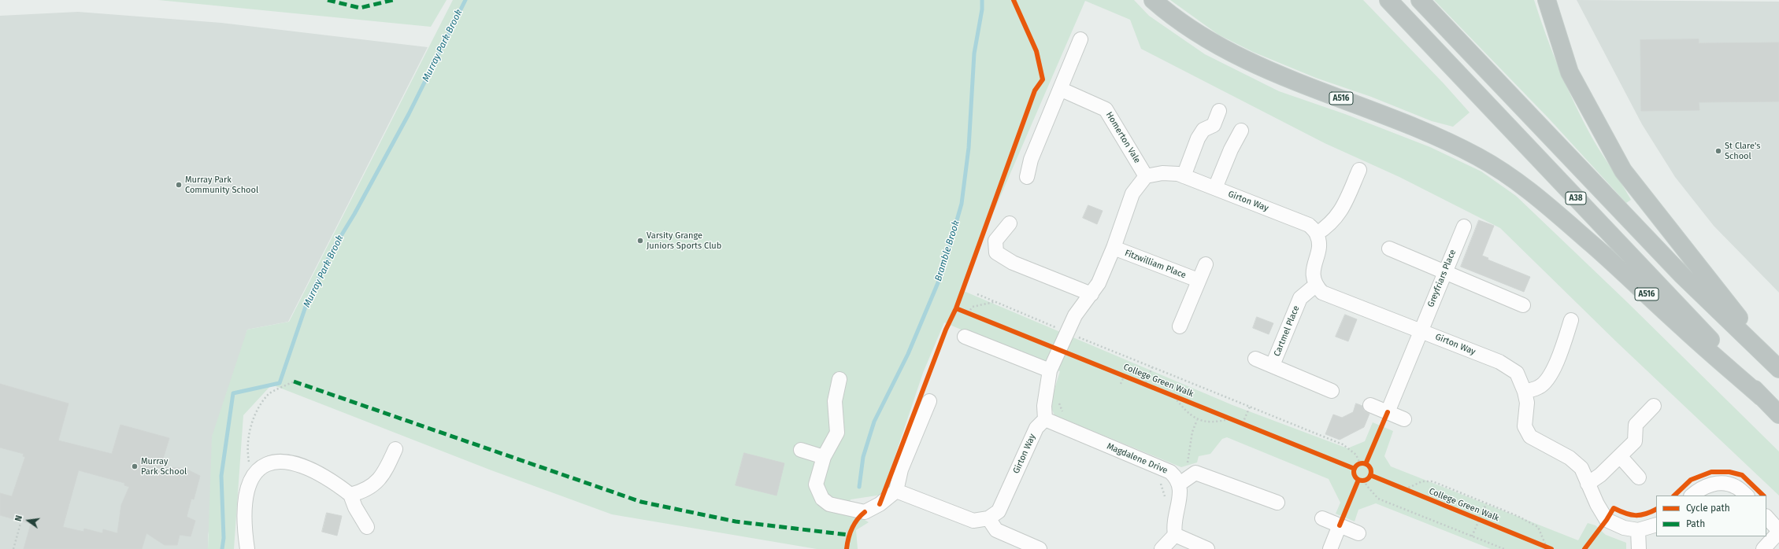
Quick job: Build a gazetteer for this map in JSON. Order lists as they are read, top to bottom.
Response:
{
  "streets": {
    "highway": ["A516", "A38"],
    "street": [
      "Homerton Vale",
      "Girton Way",
      "Fitzwilliam Place",
      "Greyfriars Place",
      "Cartmel Place",
      "Magdalene Drive"
    ],
    "cycle path": ["College Green Walk"]
  },
  "crossings": [
    ["A516", "A38"],
    ["Homerton Vale", "Girton Way"],
    ["Girton Way", "Greyfriars Place"],
    ["Girton Way", "Cartmel Place"],
    ["Girton Way", "Magdalene Drive"]
  ],
  "water": ["Murray Park Brook", "Bramble Brook"],
  "places": [
    "St Clare's School",
    "Murray Park Community School",
    "Varsity Grange Juniors Sports Club",
    "Murray Park School"
  ],
  "legend": ["Cycle path", "Path"],
  "north": "left"
}
